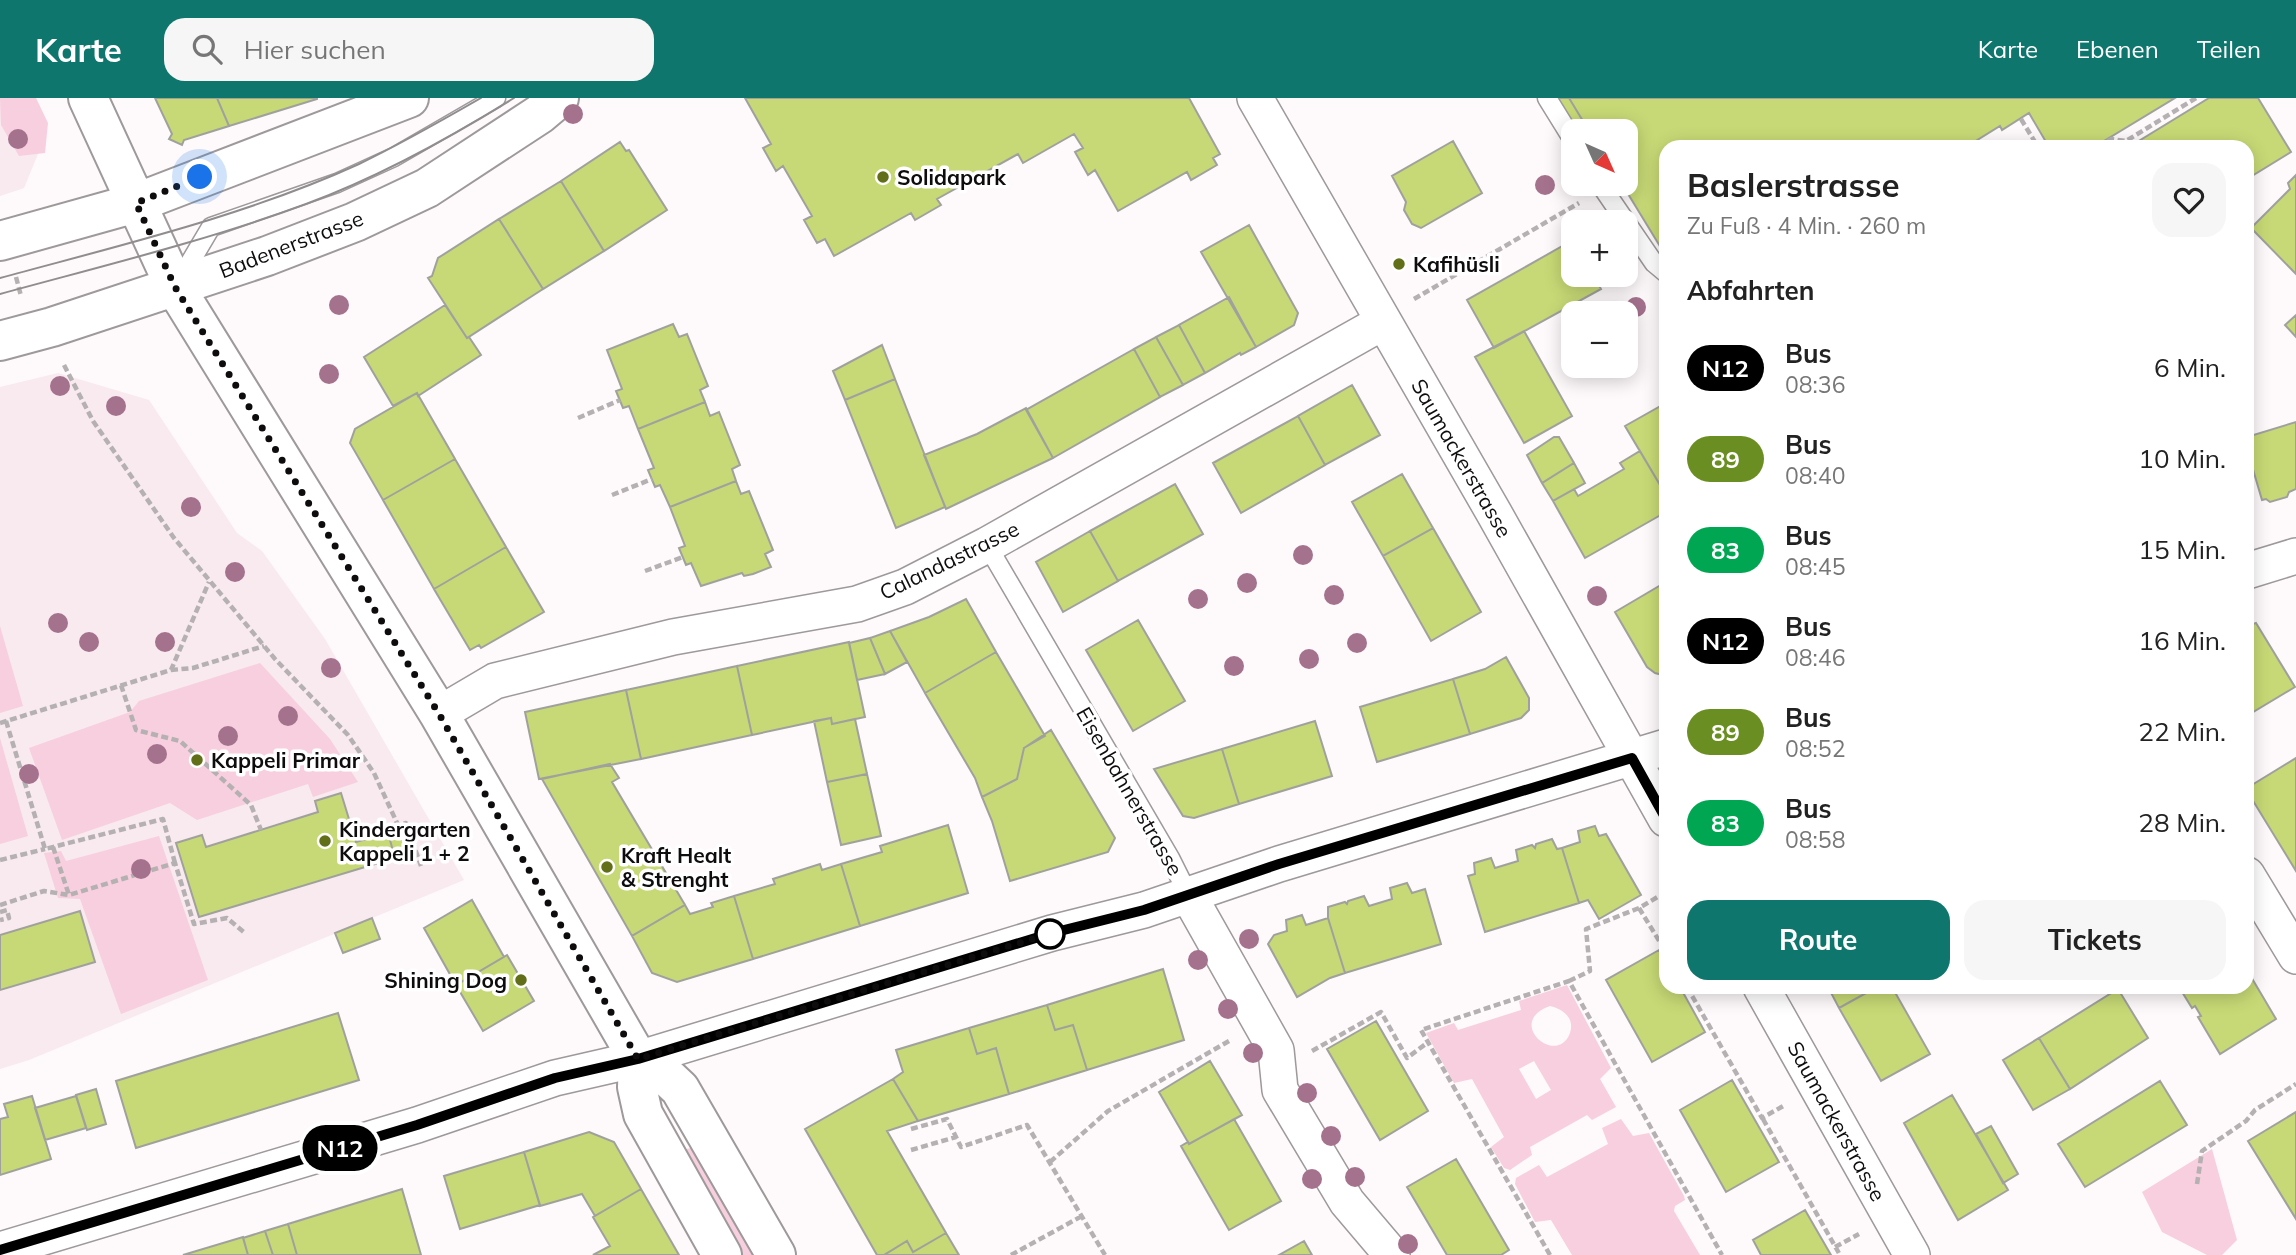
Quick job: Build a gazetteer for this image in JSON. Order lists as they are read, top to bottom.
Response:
{
  "streets": {
    "street": [
      "Badenerstrasse",
      "Saumackerstrasse",
      "Calandastrasse",
      "Eisenbahnerstrasse"
    ]
  },
  "crossings": [
    ["Saumackerstrasse", "Calandastrasse"],
    ["Calandastrasse", "Eisenbahnerstrasse"]
  ],
  "places": [
    "Solidapark",
    "Kafihüsli",
    "Kappeli Primar",
    "Kindergarten Kappeli 1 + 2",
    "Kraft Healt & Strenght",
    "Shining Dog"
  ],
  "lines": ["bus line N12"],
  "north": "bottom right",
  "page": {
    "header": "Karte",
    "search": "Hier suchen",
    "nav": ["Karte", "Ebenen", "Teilen"],
    "on_map": "N12",
    "map_buttons": ["+", "−"],
    "heading": [
      ["Baslerstrasse", "Zu Fuß · 4 Min. · 260 m"],
      "Abfahrten"
    ],
    "list": [
      {
        "mark": "N12",
        "name": "Bus",
        "note": "08:36",
        "value": "6 Min."
      },
      {
        "mark": "89",
        "name": "Bus",
        "note": "08:40",
        "value": "10 Min."
      },
      {
        "mark": "83",
        "name": "Bus",
        "note": "08:45",
        "value": "15 Min."
      },
      {
        "mark": "N12",
        "name": "Bus",
        "note": "08:46",
        "value": "16 Min."
      },
      {
        "mark": "89",
        "name": "Bus",
        "note": "08:52",
        "value": "22 Min."
      },
      {
        "mark": "83",
        "name": "Bus",
        "note": "08:58",
        "value": "28 Min."
      }
    ],
    "buttons": ["Route", "Tickets"]
  }
}
